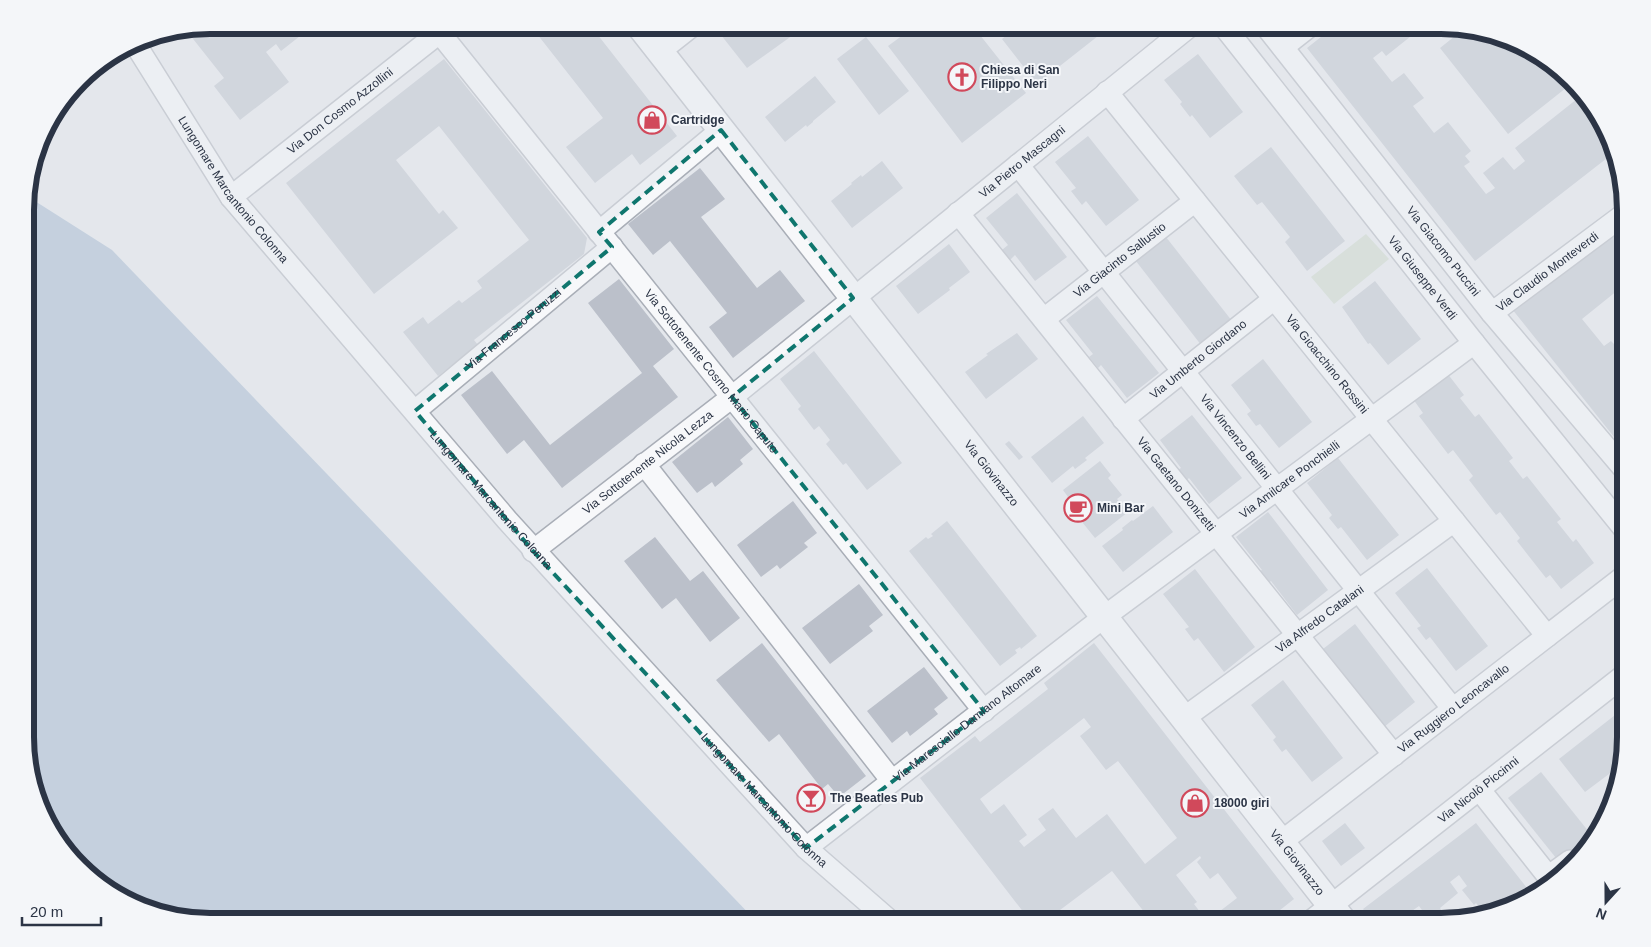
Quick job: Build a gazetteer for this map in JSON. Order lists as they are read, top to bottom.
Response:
{
  "streets": {
    "street": [
      "Via Don Cosmo Azzollini",
      "Via Pietro Mascagni",
      "Lungomare Marcantonio Colonna",
      "Via Giacomo Puccini",
      "Via Giacinto Sallustio",
      "Via Claudio Monteverdi",
      "Via Giuseppe Verdi",
      "Via Francesco Peruzzi",
      "Via Umberto Giordano",
      "Via Gioacchino Rossini",
      "Via Sottotenente Cosmo Mario Caputo",
      "Via Vincenzo Bellini",
      "Via Sottotenente Nicola Lezza",
      "Via Giovinazzo",
      "Via Amilcare Ponchielli",
      "Via Gaetano Donizetti",
      "Via Alfredo Catalani",
      "Via Ruggiero Leoncavallo",
      "Via Maresciallo Damiano Altomare",
      "Via Nicolò Piccinni"
    ]
  },
  "crossings": [
    ["Via Don Cosmo Azzollini", "Lungomare Marcantonio Colonna"],
    ["Via Pietro Mascagni", "Via Gioacchino Rossini"],
    ["Via Pietro Mascagni", "Via Vincenzo Bellini"],
    ["Via Pietro Mascagni", "Via Sottotenente Nicola Lezza"],
    ["Via Pietro Mascagni", "Via Giovinazzo"],
    ["Via Pietro Mascagni", "Via Gaetano Donizetti"],
    ["Lungomare Marcantonio Colonna", "Via Francesco Peruzzi"],
    ["Lungomare Marcantonio Colonna", "Via Sottotenente Nicola Lezza"],
    ["Lungomare Marcantonio Colonna", "Via Maresciallo Damiano Altomare"],
    ["Via Giacomo Puccini", "Via Claudio Monteverdi"],
    ["Via Giacinto Sallustio", "Via Gioacchino Rossini"],
    ["Via Giacinto Sallustio", "Via Vincenzo Bellini"],
    ["Via Giacinto Sallustio", "Via Gaetano Donizetti"],
    ["Via Giuseppe Verdi", "Via Amilcare Ponchielli"],
    ["Via Francesco Peruzzi", "Via Sottotenente Cosmo Mario Caputo"],
    ["Via Francesco Peruzzi", "Via Giovinazzo"],
    ["Via Umberto Giordano", "Via Gioacchino Rossini"],
    ["Via Umberto Giordano", "Via Vincenzo Bellini"],
    ["Via Umberto Giordano", "Via Gaetano Donizetti"],
    ["Via Gioacchino Rossini", "Via Amilcare Ponchielli"],
    ["Via Gioacchino Rossini", "Via Alfredo Catalani"],
    ["Via Gioacchino Rossini", "Via Ruggiero Leoncavallo"],
    ["Via Sottotenente Cosmo Mario Caputo", "Via Sottotenente Nicola Lezza"],
    ["Via Sottotenente Cosmo Mario Caputo", "Via Maresciallo Damiano Altomare"],
    ["Via Vincenzo Bellini", "Via Amilcare Ponchielli"],
    ["Via Vincenzo Bellini", "Via Alfredo Catalani"],
    ["Via Vincenzo Bellini", "Via Ruggiero Leoncavallo"],
    ["Via Sottotenente Nicola Lezza", "Via Giovinazzo"],
    ["Via Giovinazzo", "Via Amilcare Ponchielli"],
    ["Via Giovinazzo", "Via Alfredo Catalani"],
    ["Via Giovinazzo", "Via Ruggiero Leoncavallo"],
    ["Via Giovinazzo", "Via Maresciallo Damiano Altomare"],
    ["Via Giovinazzo", "Via Nicolò Piccinni"],
    ["Via Amilcare Ponchielli", "Via Gaetano Donizetti"],
    ["Via Amilcare Ponchielli", "Via Maresciallo Damiano Altomare"],
    ["Via Gaetano Donizetti", "Via Alfredo Catalani"],
    ["Via Gaetano Donizetti", "Via Ruggiero Leoncavallo"]
  ],
  "places": {
    "church": ["Chiesa di San Filippo Neri"],
    "shop": ["Cartridge", "18000 giri"],
    "cafe": ["Mini Bar"],
    "bar": ["The Beatles Pub"]
  },
  "scale_bar": "20 m",
  "north": "bottom"
}
